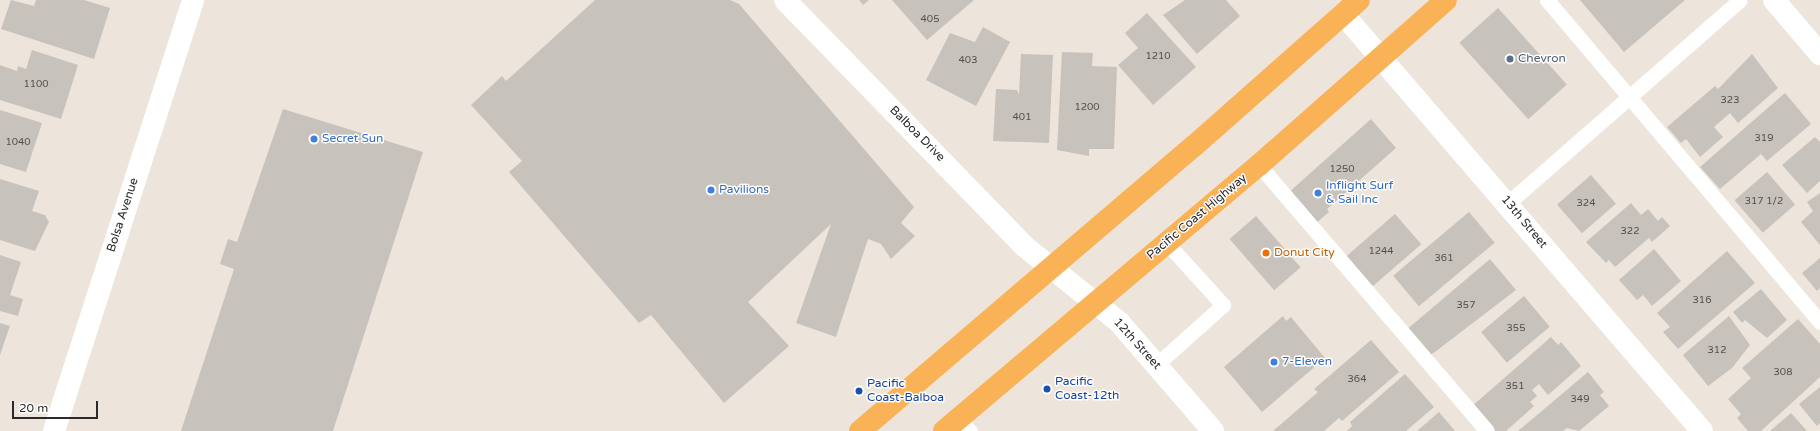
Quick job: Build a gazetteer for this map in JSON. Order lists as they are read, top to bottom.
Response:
{
  "streets": {
    "highway": ["Pacific Coast Highway"],
    "street": [
      "Balboa Drive",
      "Bolsa Avenue",
      "13th Street",
      "12th Street"
    ]
  },
  "crossings": [
    ["Balboa Drive", "12th Street"],
    ["Pacific Coast Highway", "13th Street"],
    ["Pacific Coast Highway", "12th Street"]
  ],
  "places": [
    "Chevron",
    "Secret Sun",
    "Pavilions",
    "Inflight Surf & Sail Inc",
    "Donut City",
    "7-Eleven",
    "Pacific Coast-12th",
    "Pacific Coast-Balboa"
  ],
  "house_numbers": [
    "405",
    "1210",
    "403",
    "1100",
    "323",
    "1200",
    "401",
    "319",
    "1040",
    "1250",
    "317 1/2",
    "324",
    "322",
    "1244",
    "361",
    "316",
    "357",
    "355",
    "312",
    "308",
    "364",
    "351",
    "349"
  ],
  "scale_bar": "20 m"
}
